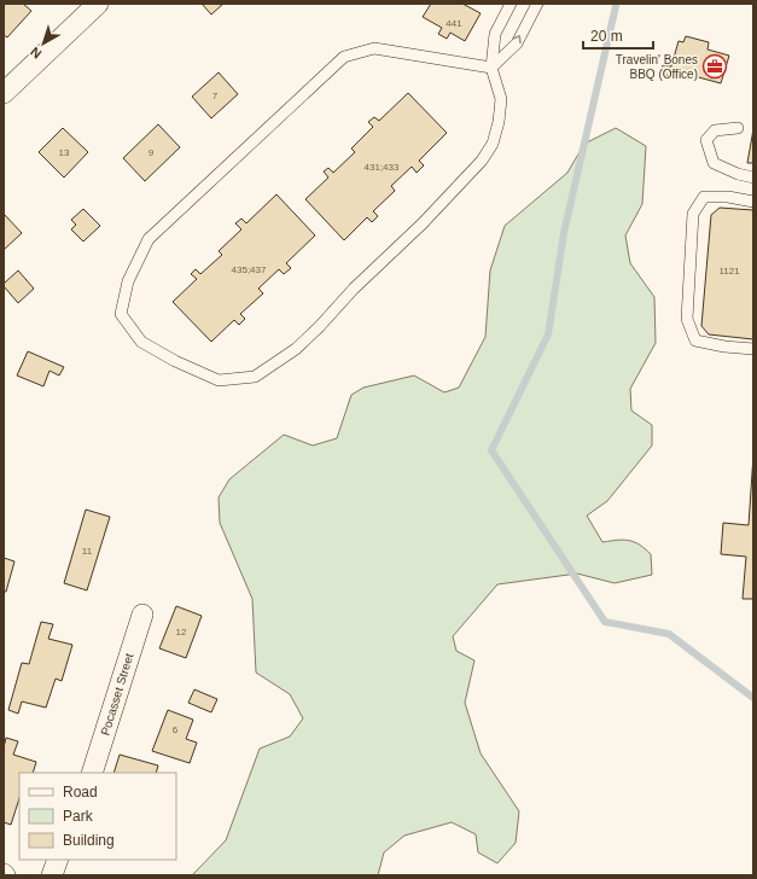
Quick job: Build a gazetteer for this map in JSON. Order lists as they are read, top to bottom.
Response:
{
  "streets": {
    "street": ["Pocasset Street"]
  },
  "places": {
    "office": ["Travelin' Bones BBQ (Office)"]
  },
  "house_numbers": [
    "441",
    "7",
    "13",
    "9",
    "431;433",
    "435;437",
    "1121",
    "11",
    "12",
    "6"
  ],
  "legend": ["Road", "Park", "Building"],
  "scale_bar": "20 m",
  "north": "bottom left"
}
